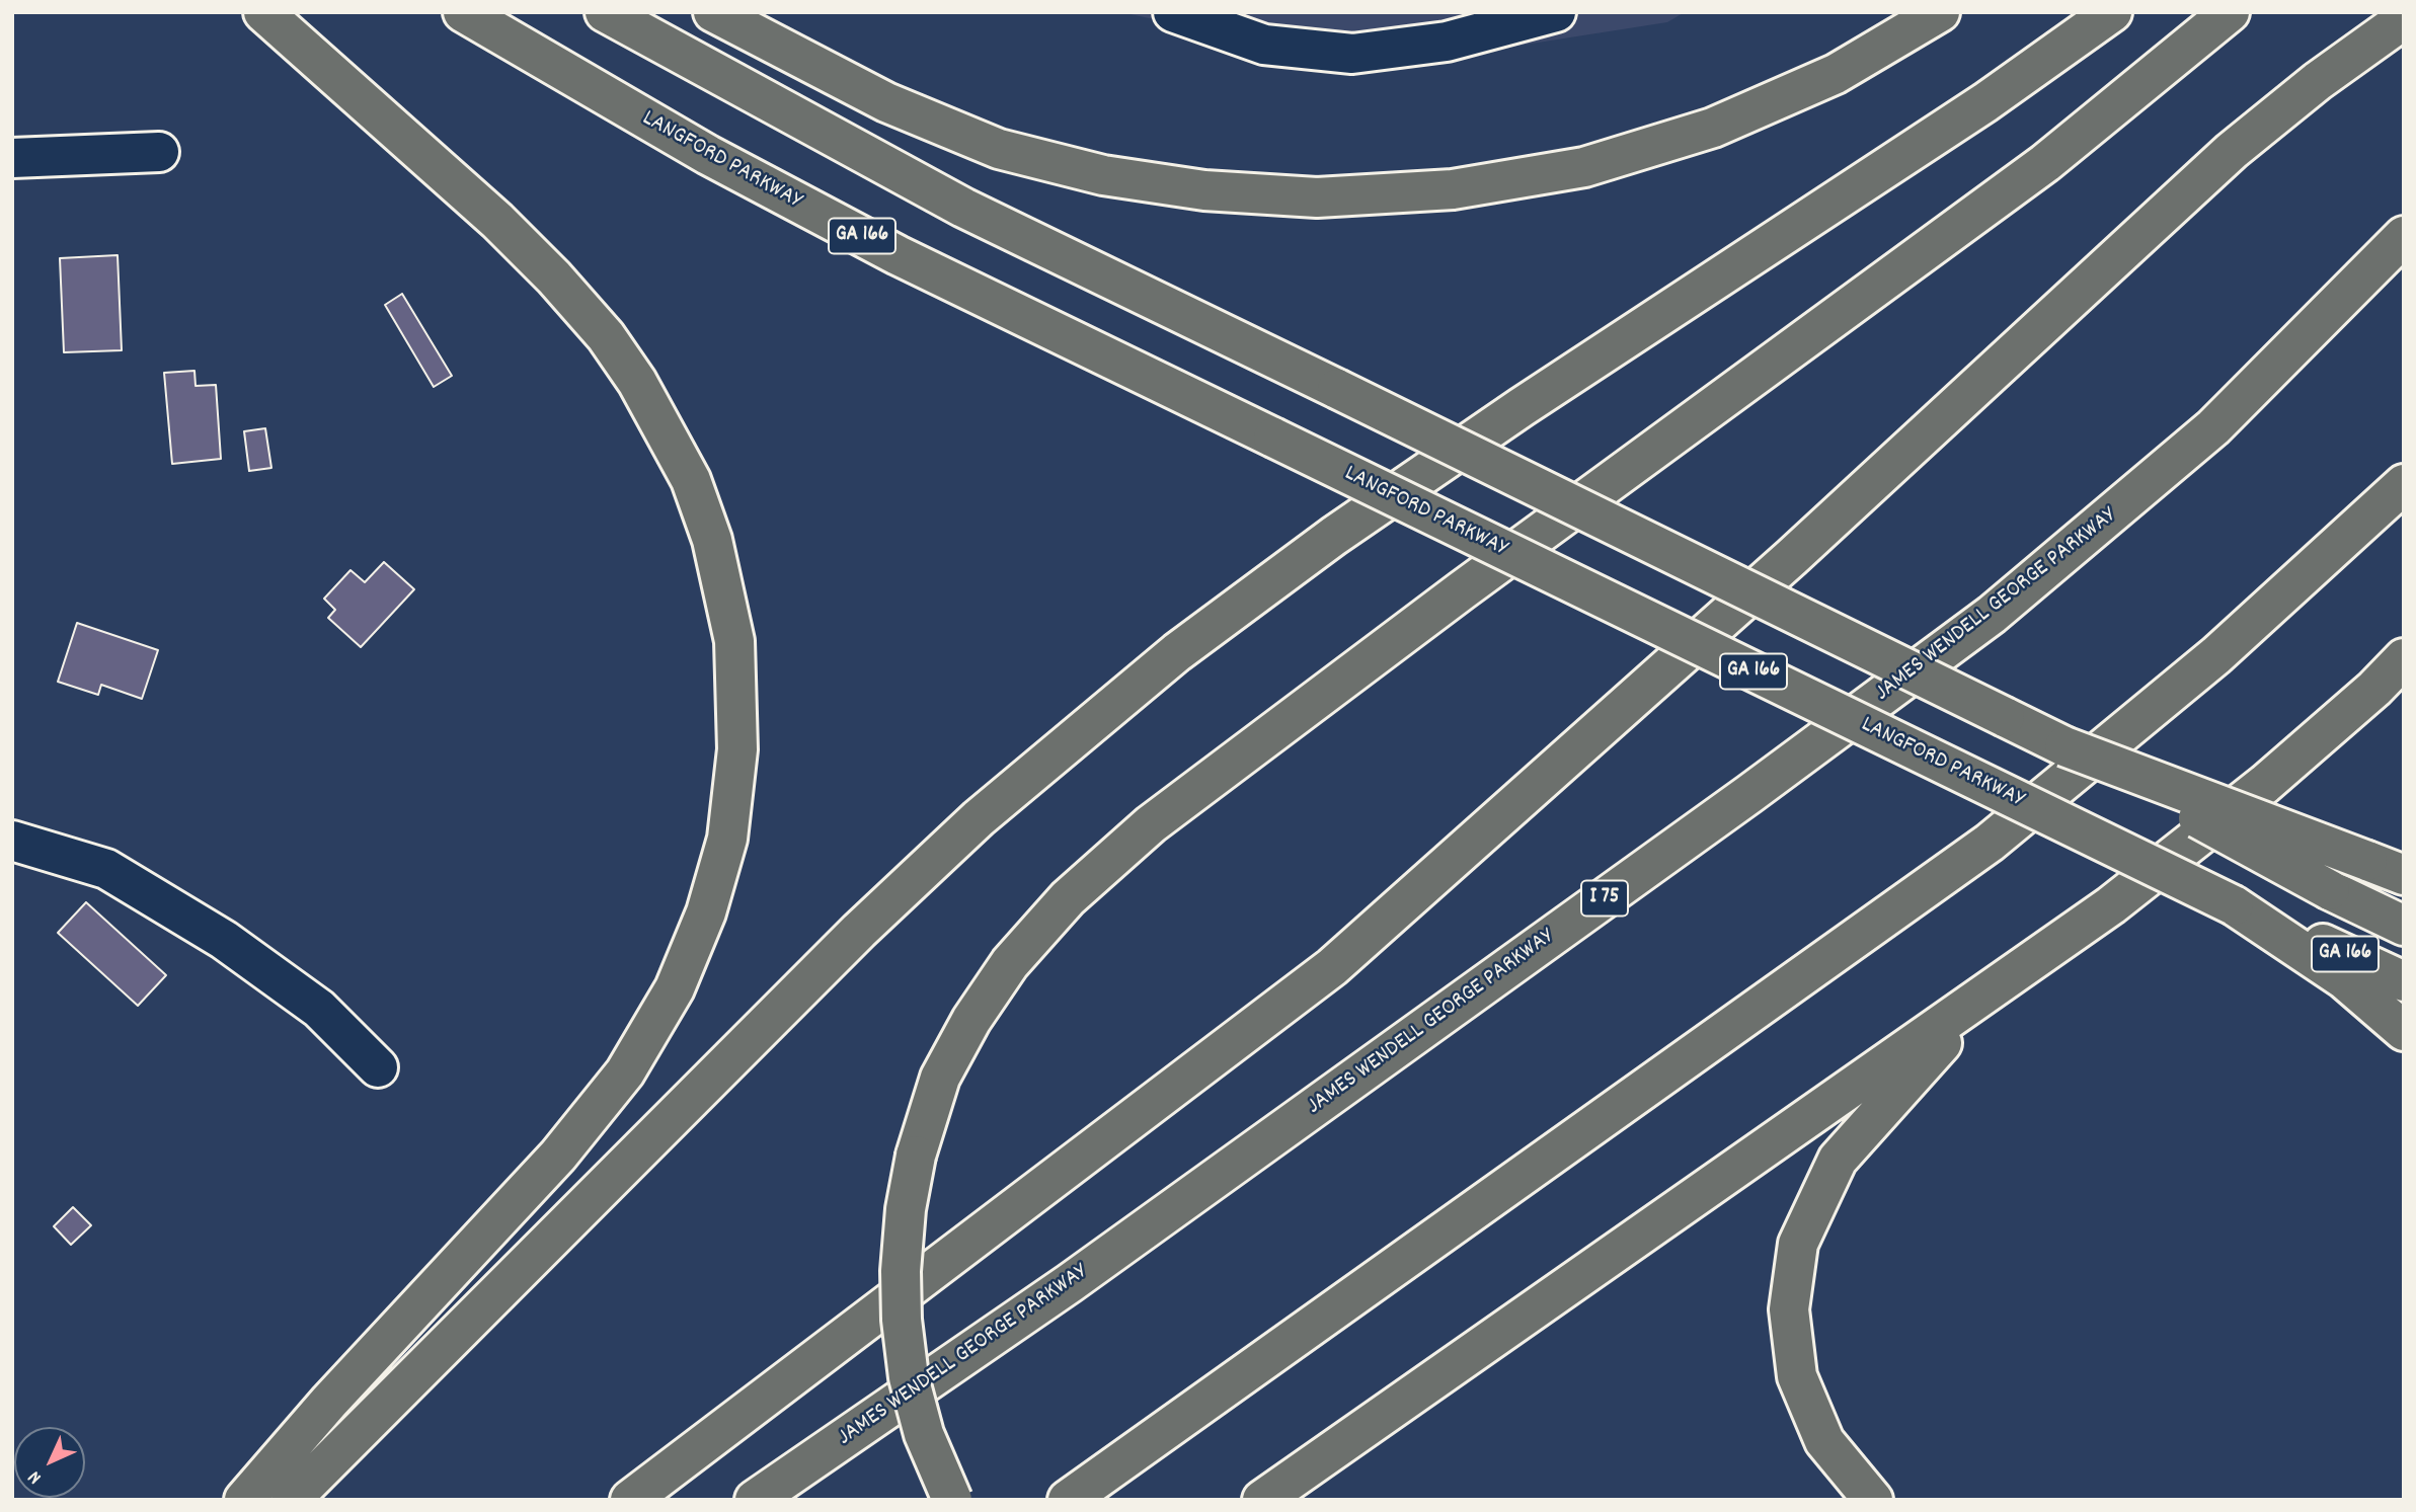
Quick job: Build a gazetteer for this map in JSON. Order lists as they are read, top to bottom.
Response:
{
  "streets": {
    "highway": [
      "LANGFORD PARKWAY",
      "GA 166",
      "JAMES WENDELL GEORGE PARKWAY",
      "I 75"
    ]
  },
  "crossings": [
    ["LANGFORD PARKWAY", "GA 166"]
  ],
  "north": "bottom left"
}
